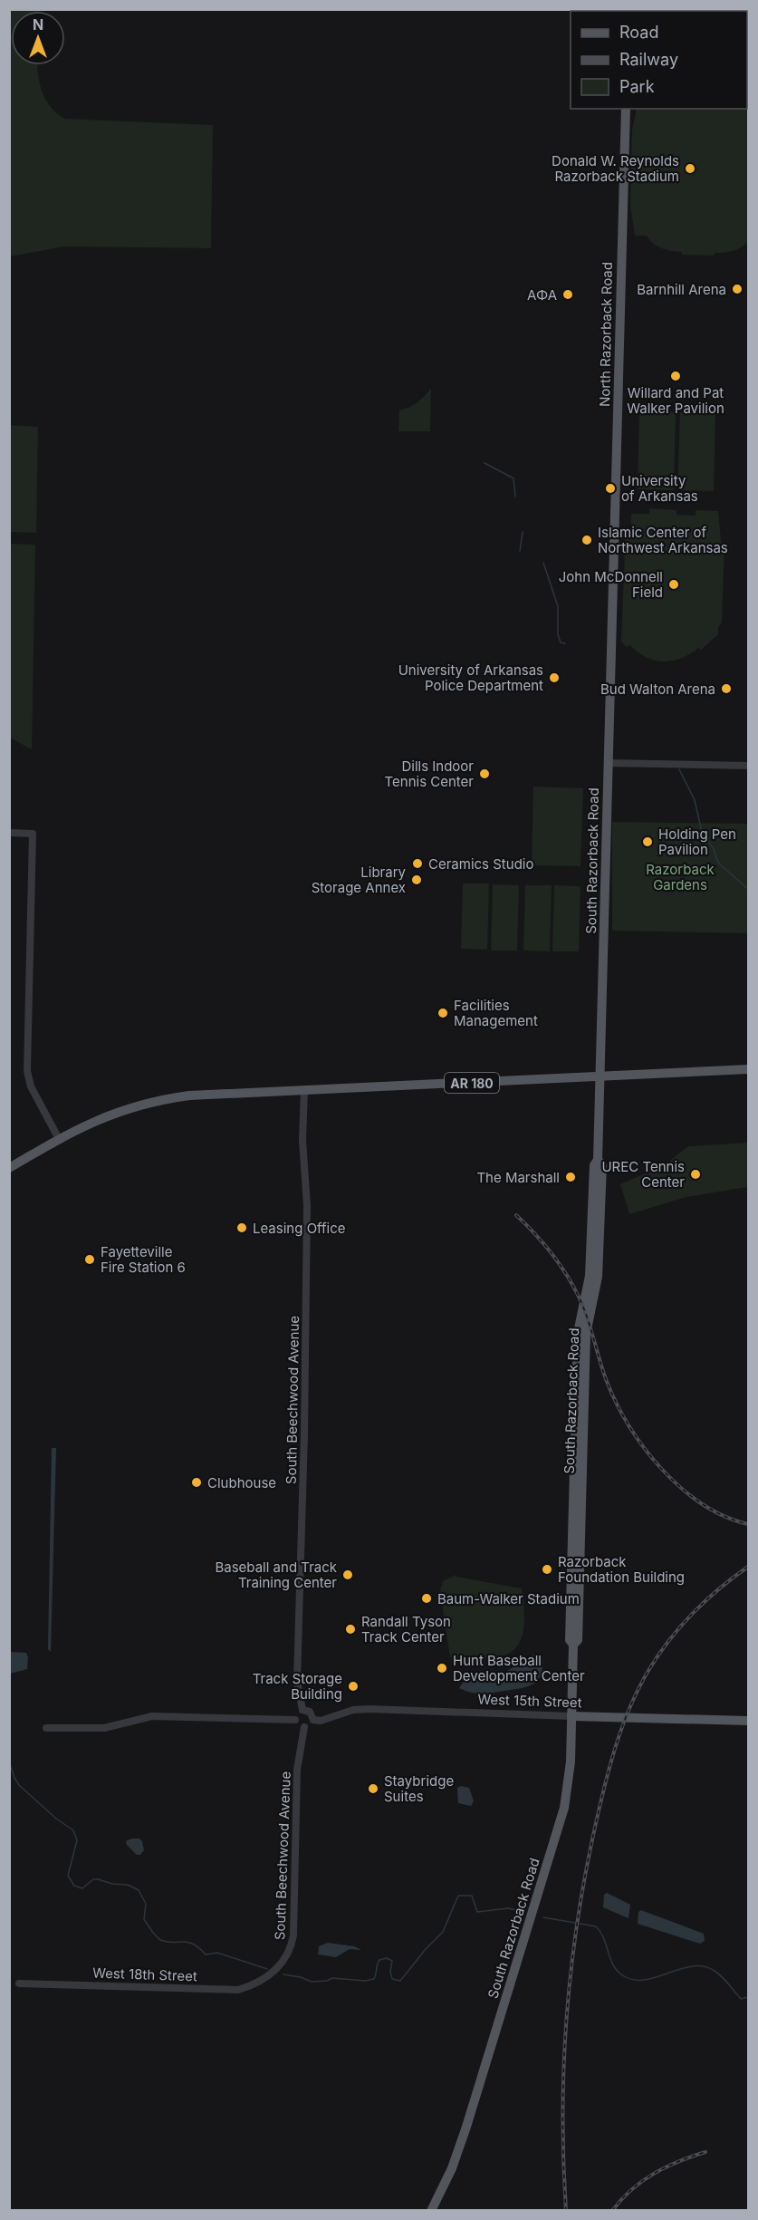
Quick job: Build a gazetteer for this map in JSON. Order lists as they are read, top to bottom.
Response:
{
  "streets": {
    "main road": [
      "North Razorback Road",
      "South Razorback Road",
      "AR 180",
      "West 15th Street"
    ],
    "street": ["South Beechwood Avenue", "West 18th Street"]
  },
  "crossings": [
    ["North Razorback Road", "South Razorback Road"],
    ["South Razorback Road", "AR 180"],
    ["South Razorback Road", "West 15th Street"],
    ["AR 180", "South Beechwood Avenue"],
    ["South Beechwood Avenue", "West 15th Street"],
    ["South Beechwood Avenue", "West 18th Street"]
  ],
  "parks": ["Razorback Gardens"],
  "places": [
    "Donald W. Reynolds Razorback Stadium",
    "Barnhill Arena",
    "ΑΦΑ",
    "Willard and Pat Walker Pavilion",
    "University of Arkansas",
    "Islamic Center of Northwest Arkansas",
    "John McDonnell Field",
    "University of Arkansas Police Department",
    "Bud Walton Arena",
    "Dills Indoor Tennis Center",
    "Holding Pen Pavilion",
    "Ceramics Studio",
    "Library Storage Annex",
    "Facilities Management",
    "UREC Tennis Center",
    "The Marshall",
    "Leasing Office",
    "Fayetteville Fire Station 6",
    "Clubhouse",
    "Razorback Foundation Building",
    "Baseball and Track Training Center",
    "Baum-Walker Stadium",
    "Randall Tyson Track Center",
    "Hunt Baseball Development Center",
    "Track Storage Building",
    "Staybridge Suites"
  ],
  "legend": ["Road", "Railway", "Park"],
  "north": "top"
}
